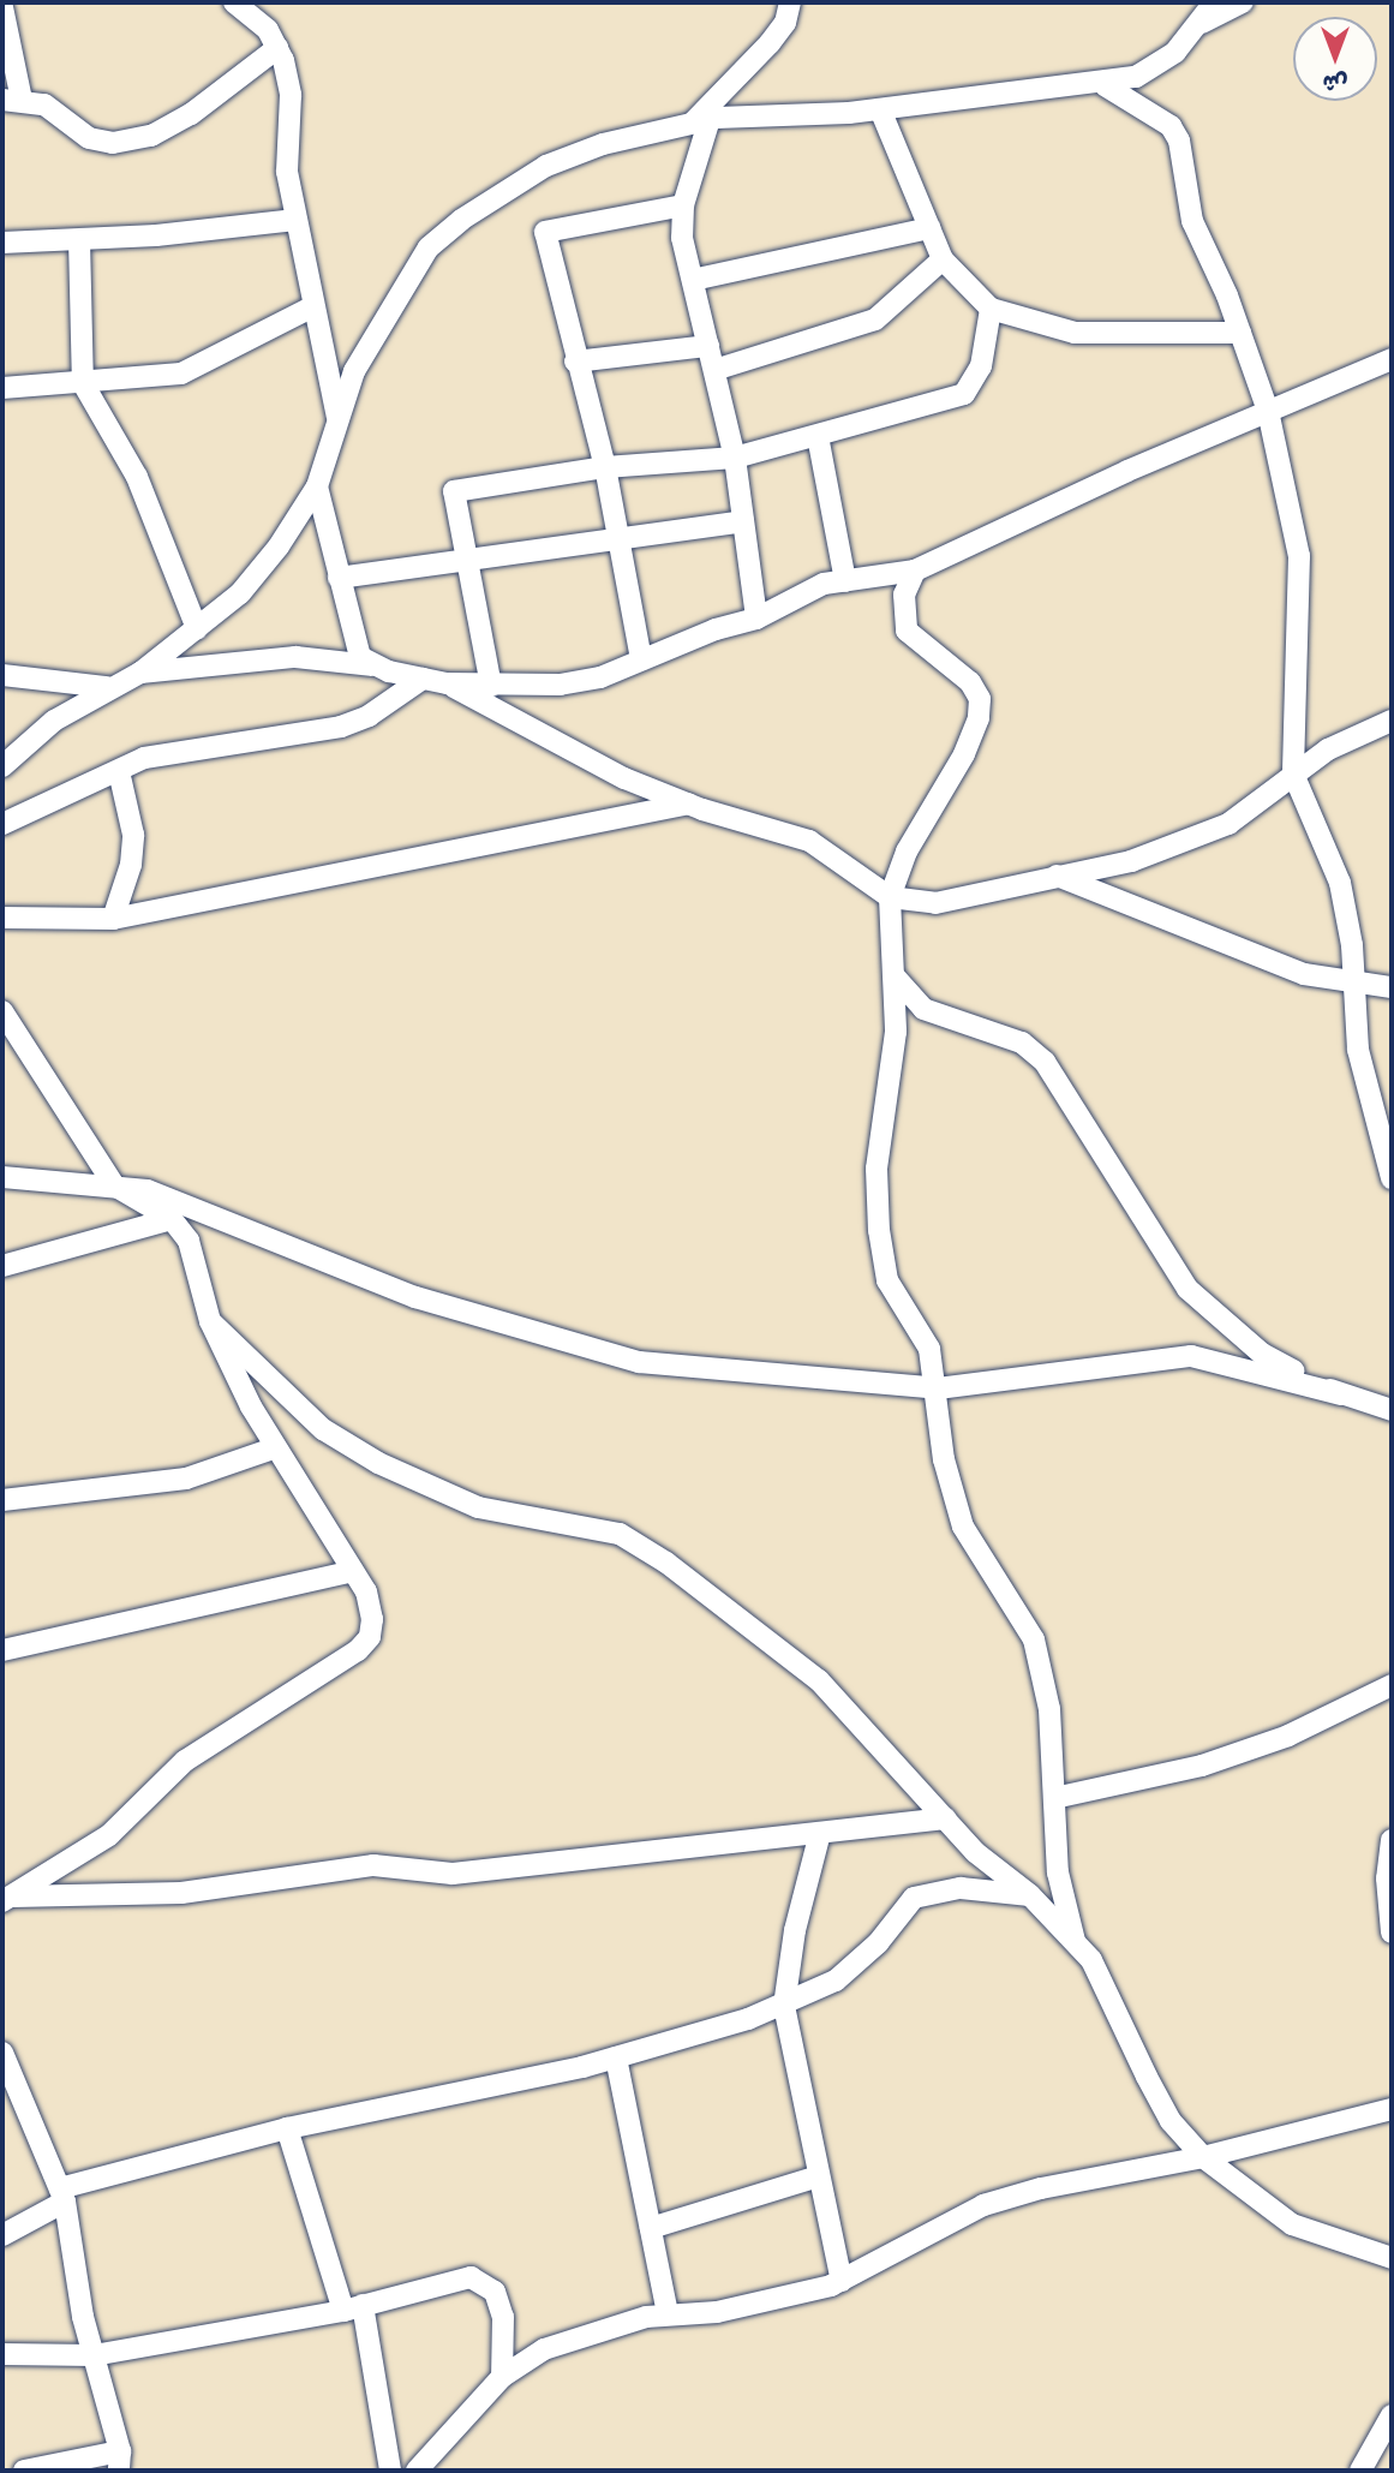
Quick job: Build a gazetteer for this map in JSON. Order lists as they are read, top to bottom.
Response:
{
  "north": "bottom"
}
